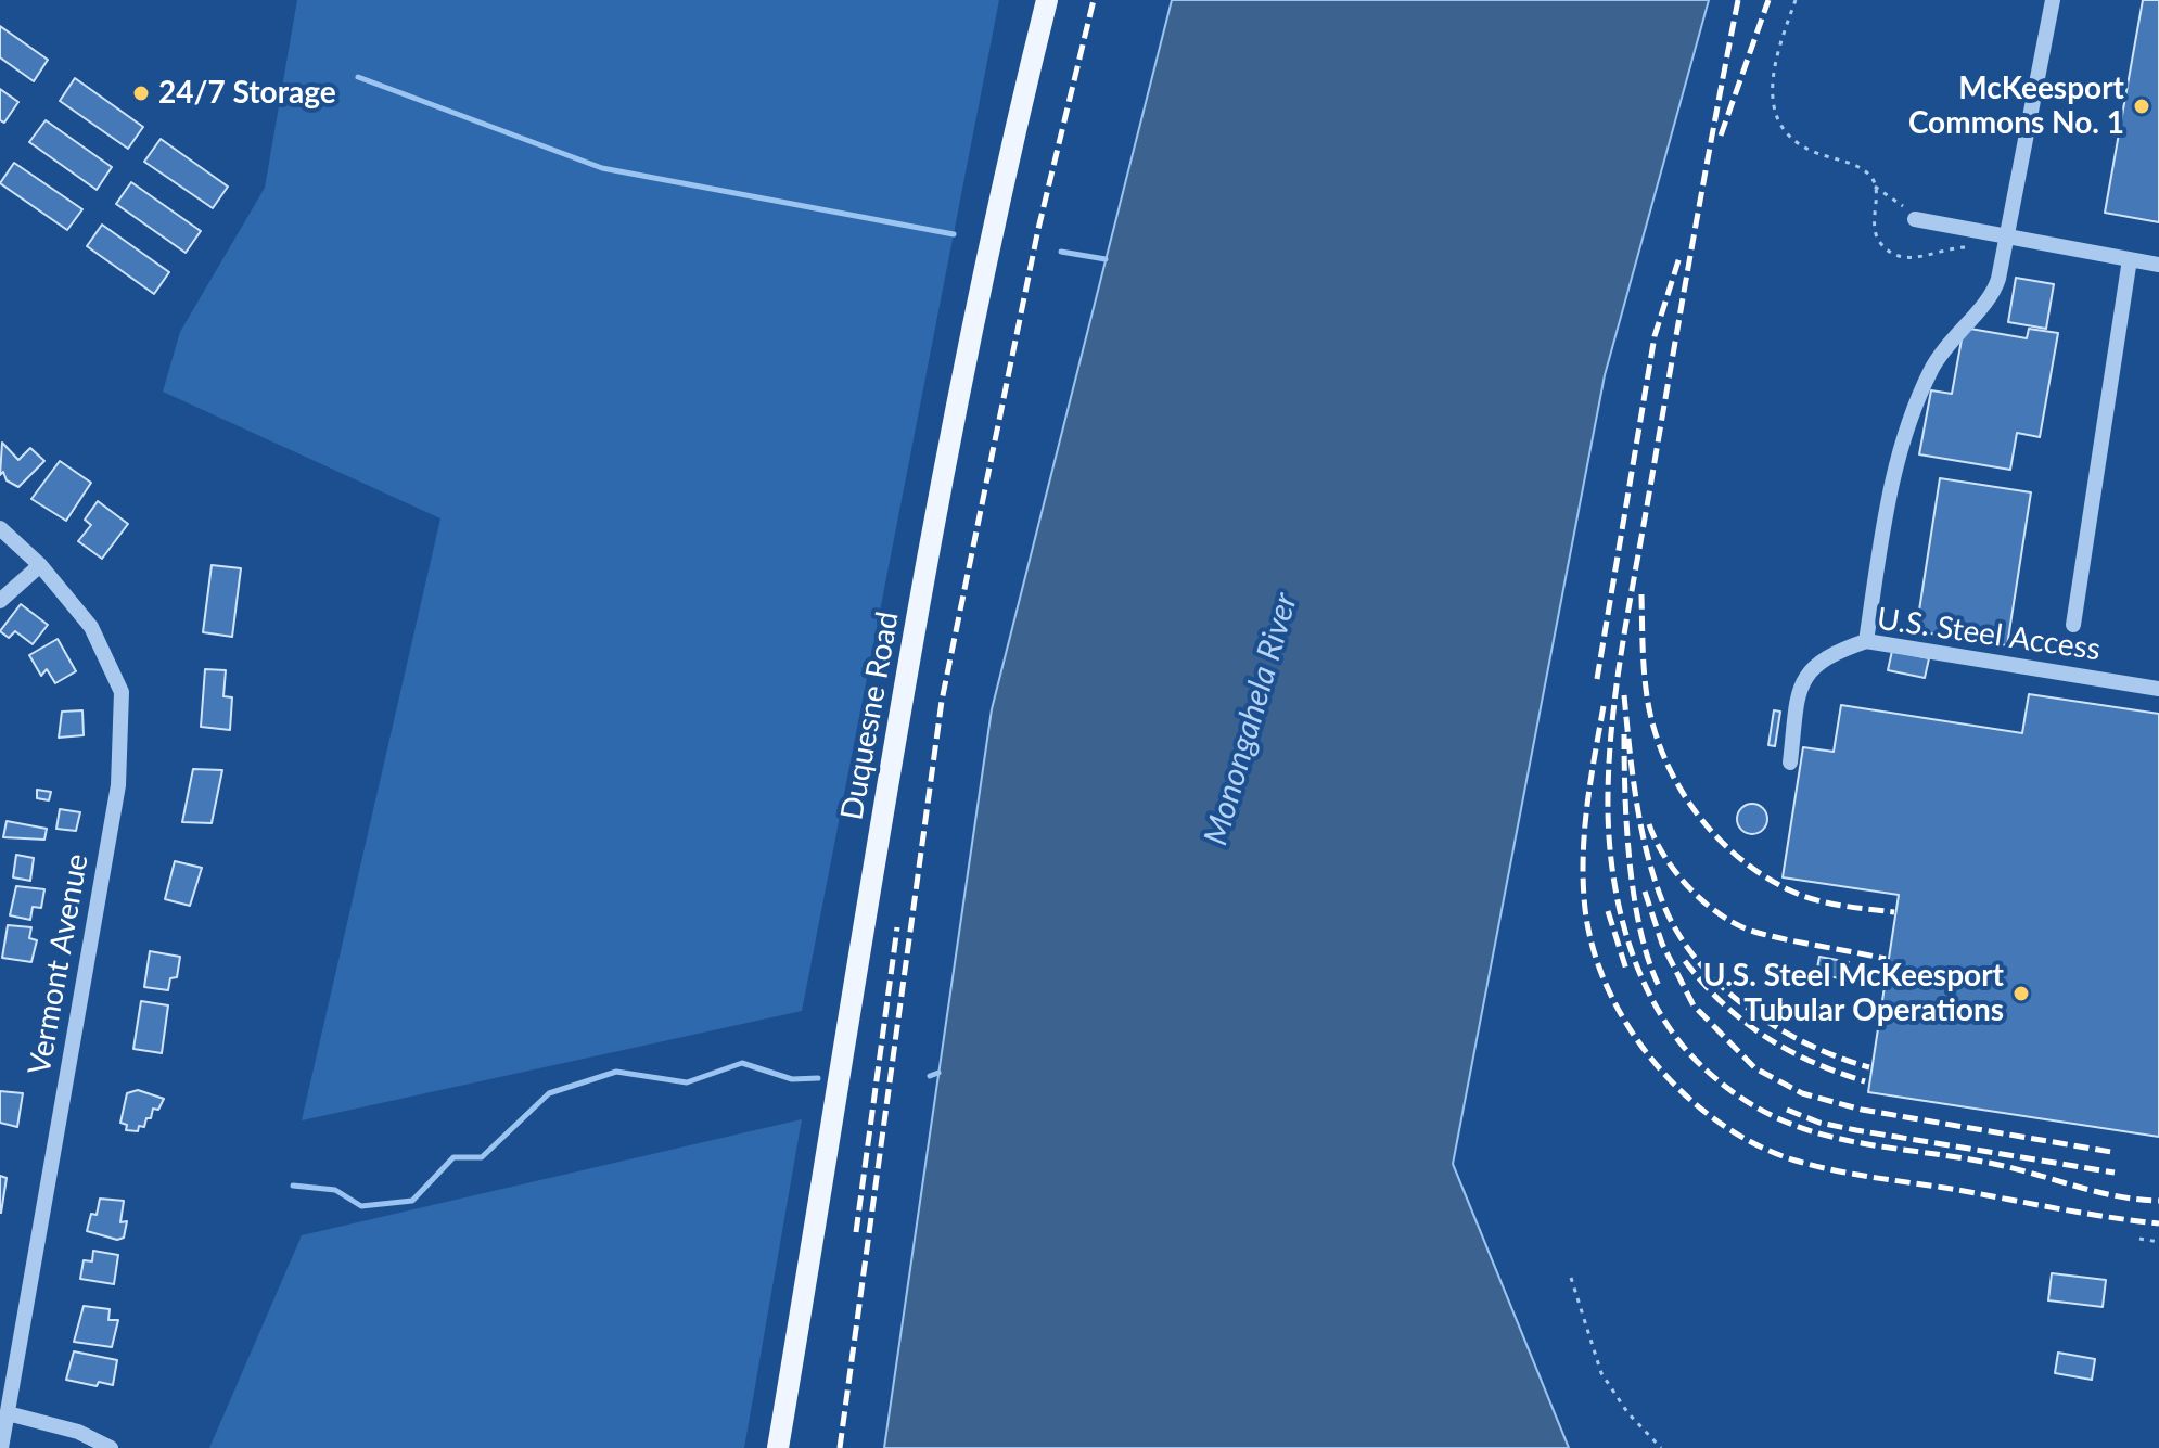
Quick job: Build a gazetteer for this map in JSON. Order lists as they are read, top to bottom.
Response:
{
  "streets": {
    "main road": ["Duquesne Road"],
    "street": ["U.S. Steel Access", "Vermont Avenue"]
  },
  "water": ["Monongahela River"],
  "places": ["24/7 Storage", "McKeesport Commons No. 1", "U.S. Steel McKeesport Tubular Operations"]
}
